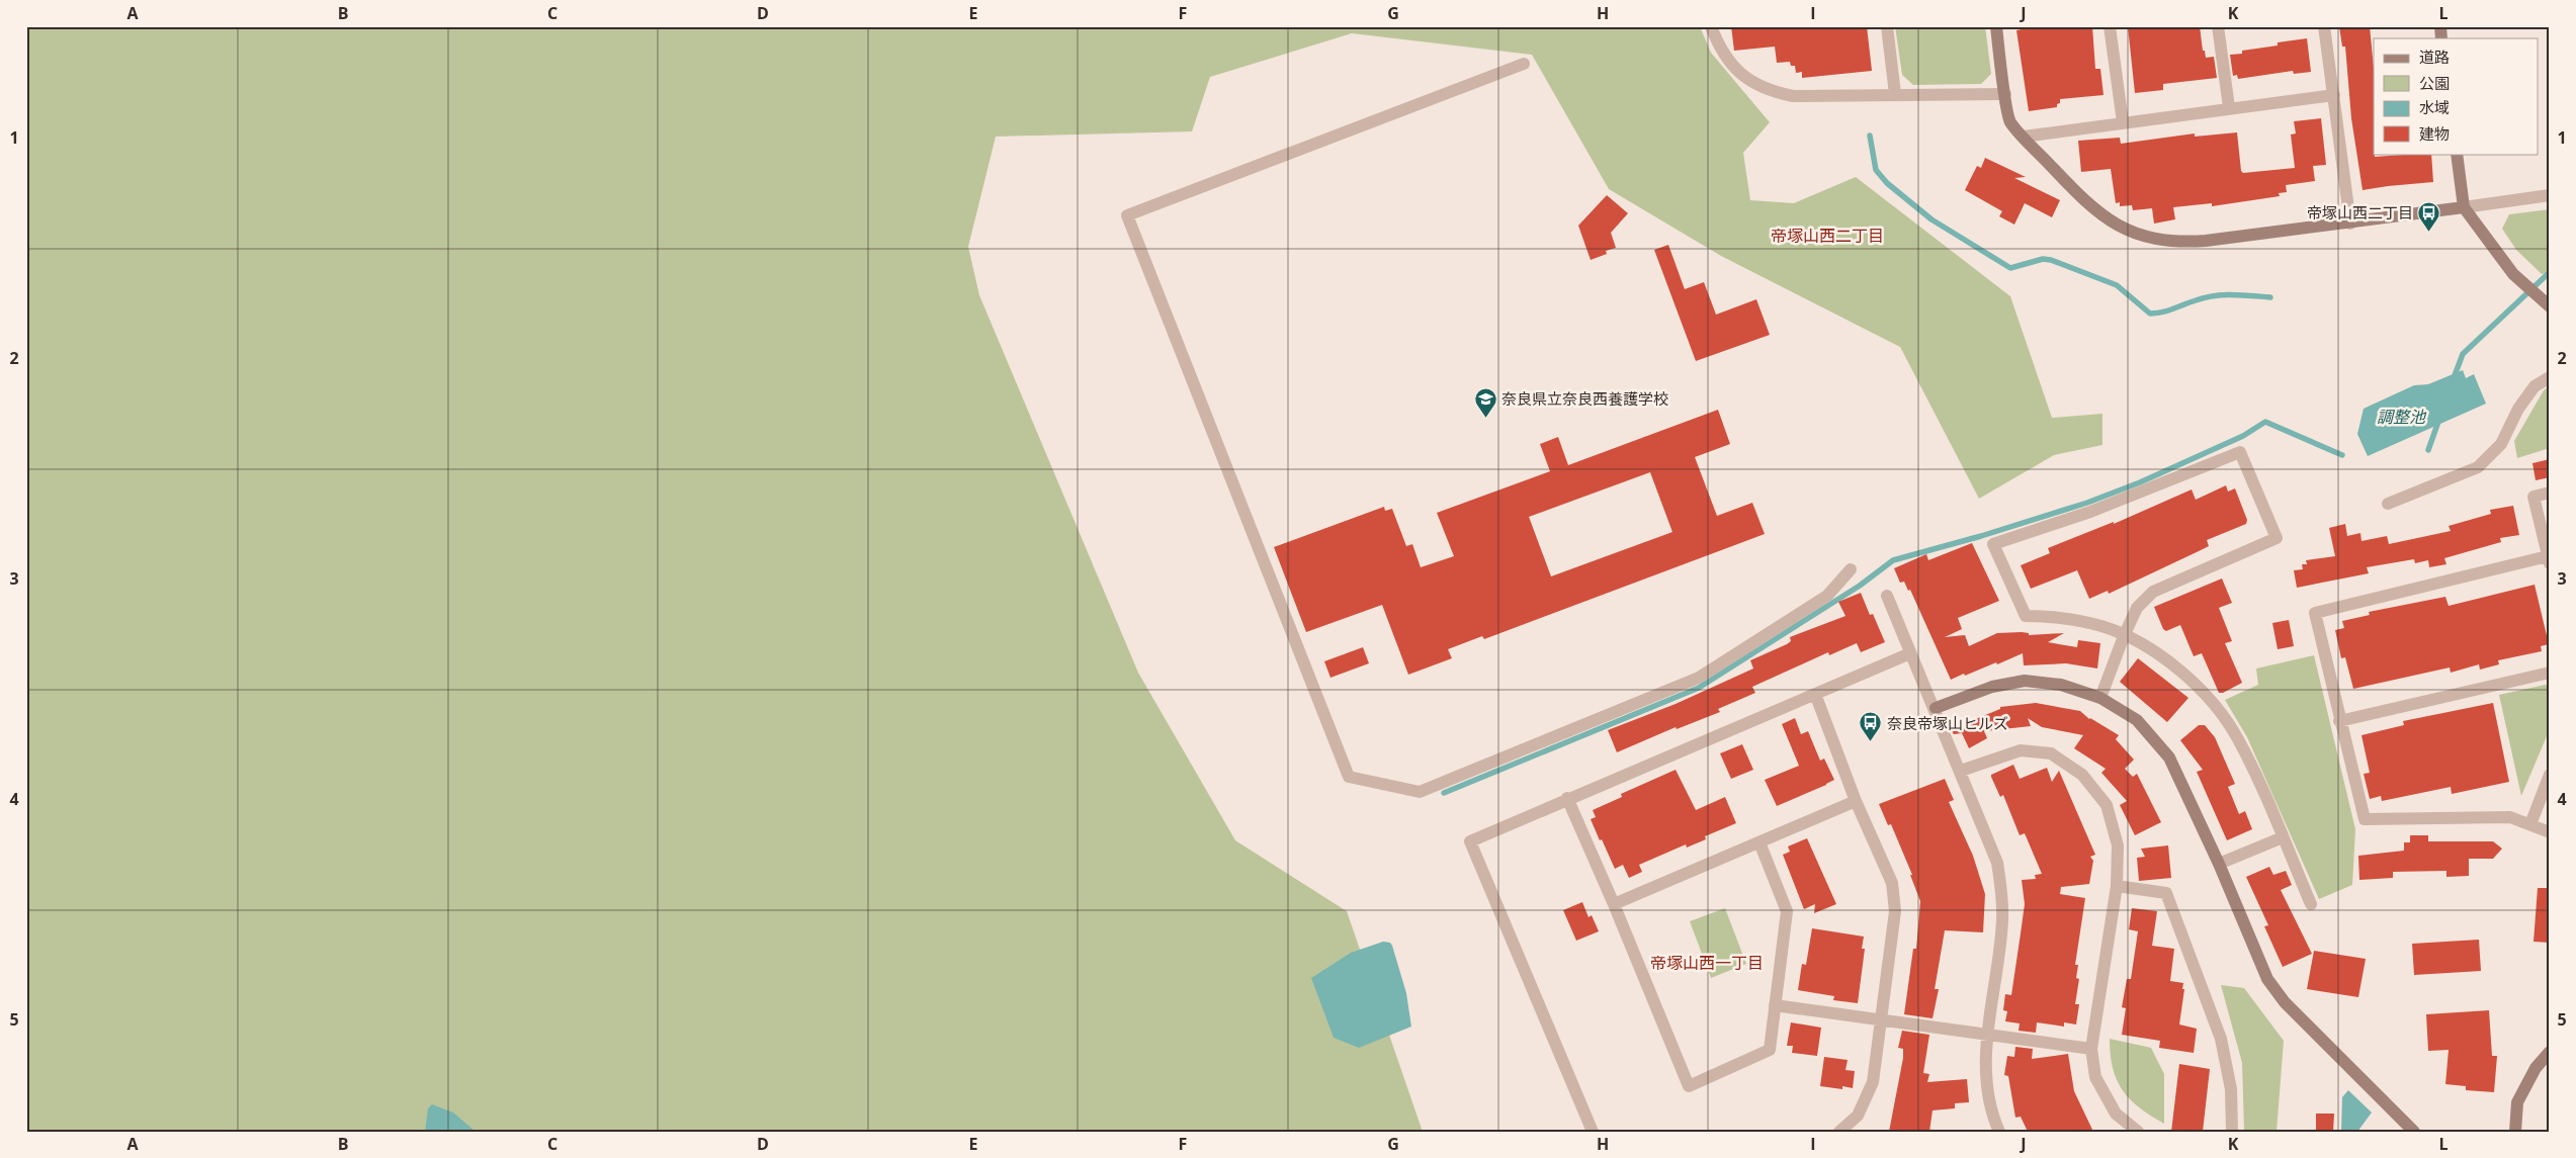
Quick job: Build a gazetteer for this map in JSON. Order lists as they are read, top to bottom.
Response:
{
  "districts": ["帝塚山西二丁目", "帝塚山西一丁目"],
  "water": ["調整池"],
  "places": {
    "bus stop": ["帝塚山西二丁目", "奈良帝塚山ヒルズ"],
    "school or university": ["奈良県立奈良西養護学校"]
  },
  "legend": [
    "道路",
    "公園",
    "水域",
    "建物"
  ],
  "grid": {
    "columns": [
      "A",
      "B",
      "C",
      "D",
      "E",
      "F",
      "G",
      "H",
      "I",
      "J",
      "K",
      "L"
    ],
    "rows": [
      "1",
      "2",
      "3",
      "4",
      "5"
    ]
  }
}
